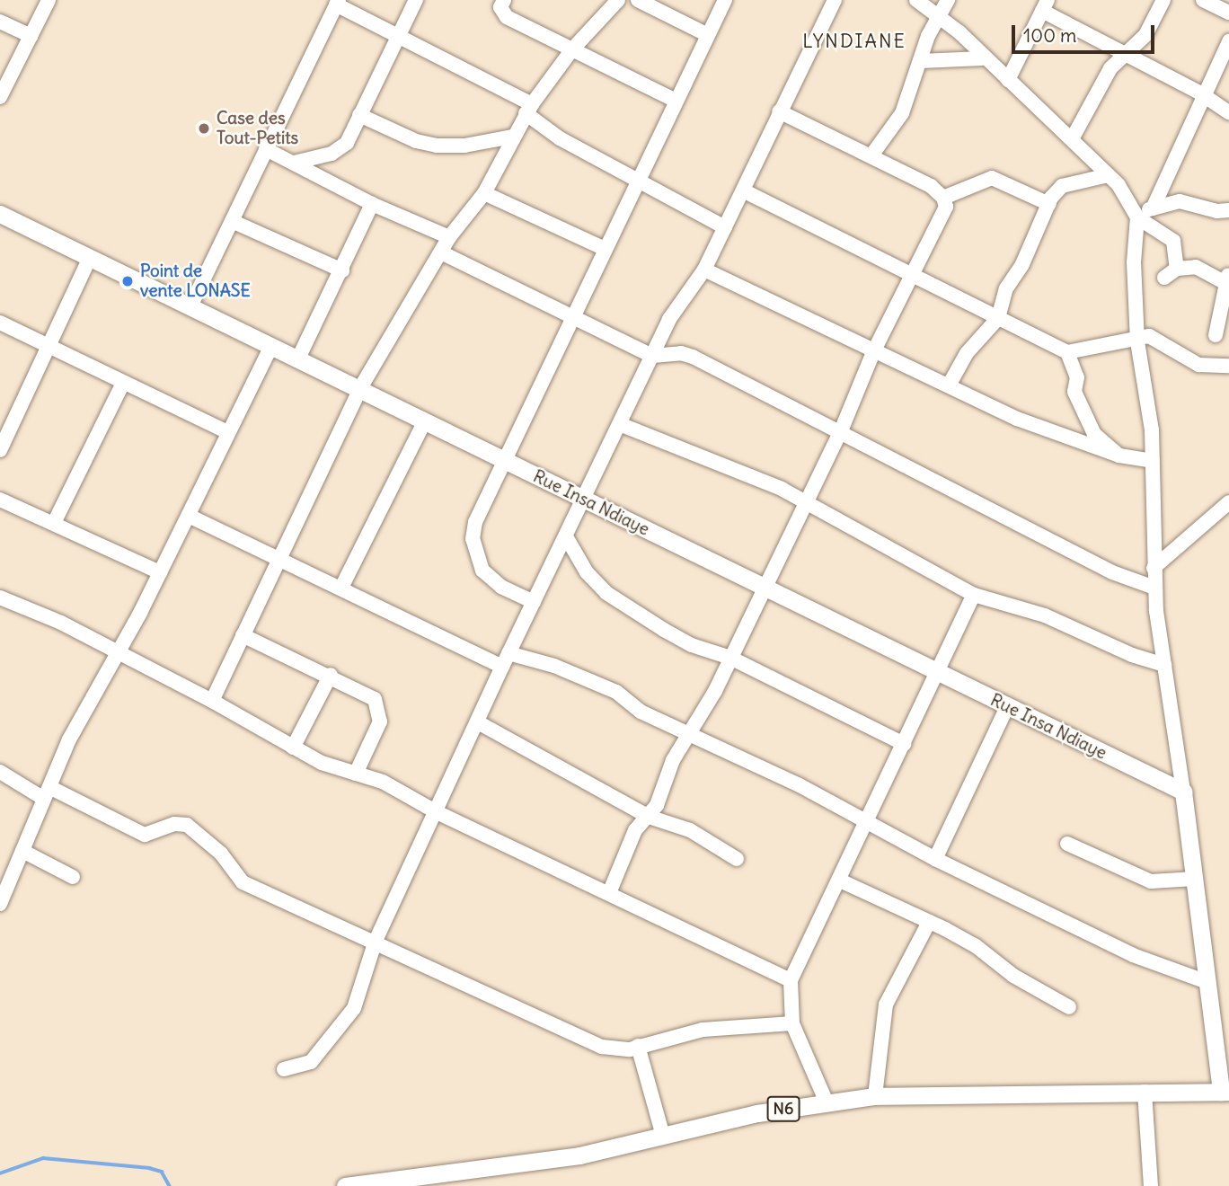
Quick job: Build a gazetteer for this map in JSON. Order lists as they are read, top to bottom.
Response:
{
  "streets": {
    "main road": ["Rue Insa Ndiaye", "N6"]
  },
  "districts": ["LYNDIANE"],
  "places": ["Case des Tout-Petits", "Point de vente LONASE"],
  "scale_bar": "100 m"
}
